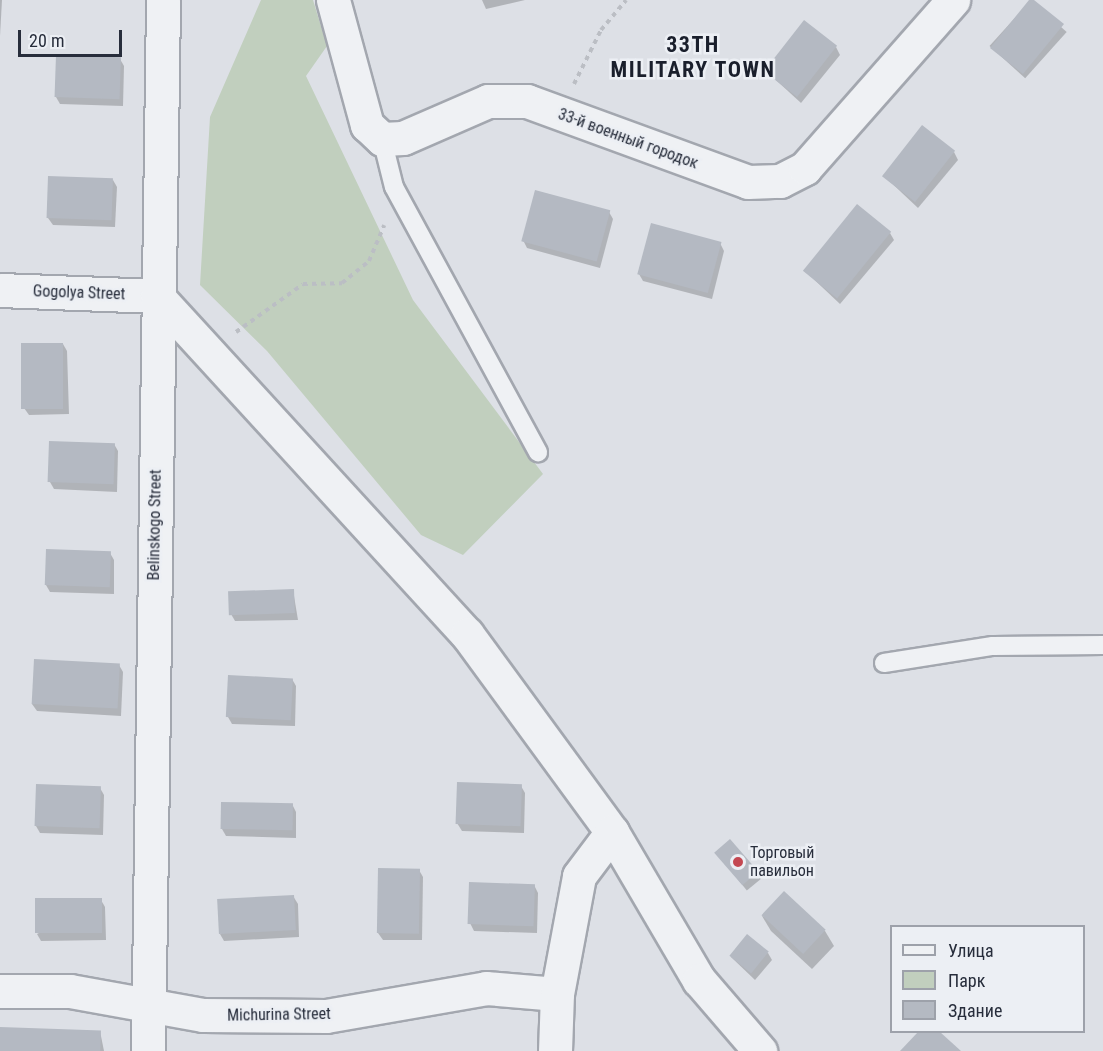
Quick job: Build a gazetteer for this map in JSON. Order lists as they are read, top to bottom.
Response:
{
  "streets": {
    "street": [
      "33-й военный городок",
      "Gogolya Street",
      "Belinskogo Street",
      "Michurina Street"
    ]
  },
  "crossings": [
    ["Gogolya Street", "Belinskogo Street"],
    ["Belinskogo Street", "Michurina Street"]
  ],
  "districts": ["33TH MILITARY TOWN"],
  "places": ["Торговый павильон"],
  "legend": ["Улица", "Парк", "Здание"],
  "scale_bar": "20 m"
}
